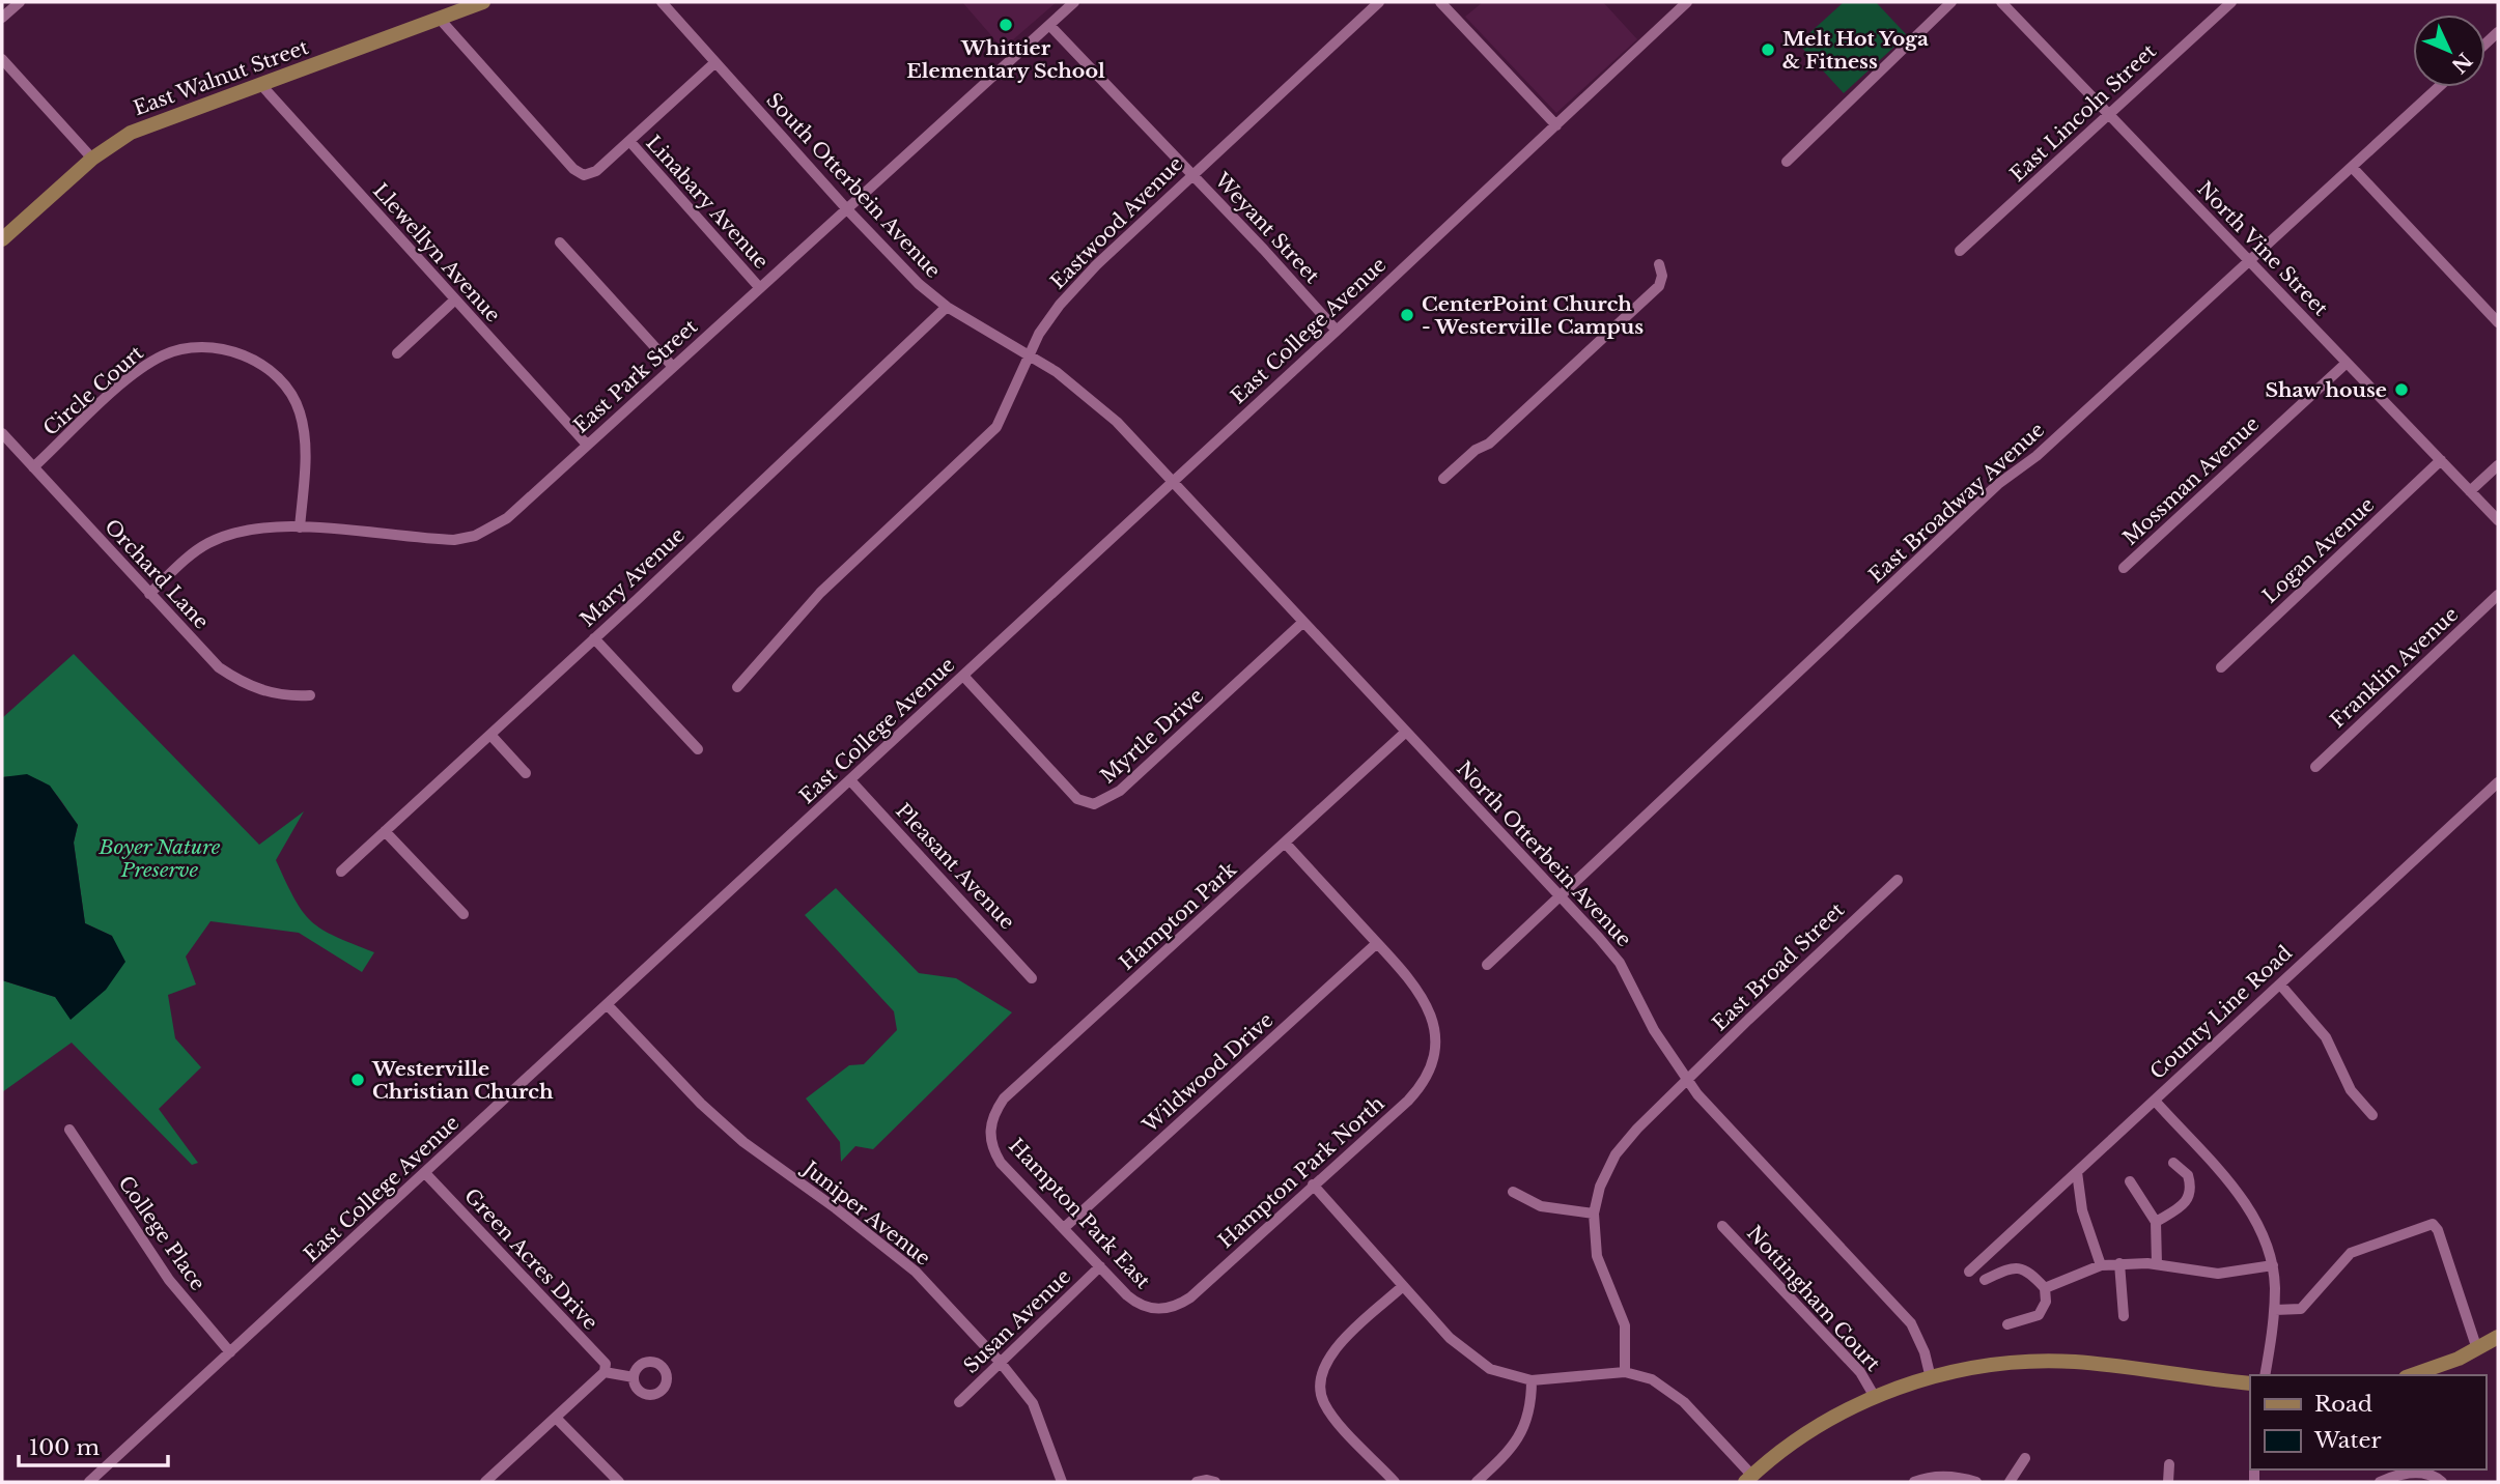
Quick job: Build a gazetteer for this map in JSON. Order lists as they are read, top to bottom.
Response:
{
  "streets": {
    "main road": ["East Walnut Street"],
    "street": [
      "East Lincoln Street",
      "South Otterbein Avenue",
      "Linabary Avenue",
      "Eastwood Avenue",
      "Weyant Street",
      "North Vine Street",
      "Llewellyn Avenue",
      "East College Avenue",
      "East Park Street",
      "Circle Court",
      "Mossman Avenue",
      "East Broadway Avenue",
      "Logan Avenue",
      "Orchard Lane",
      "Mary Avenue",
      "Franklin Avenue",
      "Myrtle Drive",
      "North Otterbein Avenue",
      "Pleasant Avenue",
      "Hampton Park",
      "East Broad Street",
      "County Line Road",
      "Wildwood Drive",
      "Hampton Park North",
      "Juniper Avenue",
      "Hampton Park East",
      "College Place",
      "Green Acres Drive",
      "Nottingham Court",
      "Susan Avenue"
    ]
  },
  "crossings": [
    ["East Walnut Street", "Llewellyn Avenue"],
    ["East Lincoln Street", "North Vine Street"],
    ["South Otterbein Avenue", "Eastwood Avenue"],
    ["South Otterbein Avenue", "East College Avenue"],
    ["South Otterbein Avenue", "East Park Street"],
    ["South Otterbein Avenue", "Mary Avenue"],
    ["South Otterbein Avenue", "North Otterbein Avenue"],
    ["Linabary Avenue", "East Park Street"],
    ["Eastwood Avenue", "Weyant Street"],
    ["Weyant Street", "East College Avenue"],
    ["Weyant Street", "East Park Street"],
    ["North Vine Street", "Mossman Avenue"],
    ["North Vine Street", "East Broadway Avenue"],
    ["North Vine Street", "Logan Avenue"],
    ["Llewellyn Avenue", "East Park Street"],
    ["East College Avenue", "Myrtle Drive"],
    ["East College Avenue", "North Otterbein Avenue"],
    ["East College Avenue", "Pleasant Avenue"],
    ["East College Avenue", "Juniper Avenue"],
    ["East College Avenue", "College Place"],
    ["East College Avenue", "Green Acres Drive"],
    ["East Park Street", "Circle Court"],
    ["East Park Street", "Orchard Lane"],
    ["Circle Court", "Orchard Lane"],
    ["East Broadway Avenue", "North Otterbein Avenue"],
    ["Myrtle Drive", "North Otterbein Avenue"],
    ["North Otterbein Avenue", "Hampton Park"],
    ["North Otterbein Avenue", "East Broad Street"],
    ["Hampton Park", "Hampton Park East"],
    ["Wildwood Drive", "Hampton Park North"],
    ["Wildwood Drive", "Hampton Park East"],
    ["Hampton Park North", "Hampton Park East"],
    ["Juniper Avenue", "Susan Avenue"],
    ["Hampton Park East", "Susan Avenue"]
  ],
  "parks": ["Boyer Nature Preserve"],
  "places": [
    "Whittier Elementary School",
    "Melt Hot Yoga & Fitness",
    "CenterPoint Church - Westerville Campus",
    "Shaw house",
    "Westerville Christian Church"
  ],
  "legend": ["Road", "Water"],
  "scale_bar": "100 m",
  "north": "bottom right"
}
